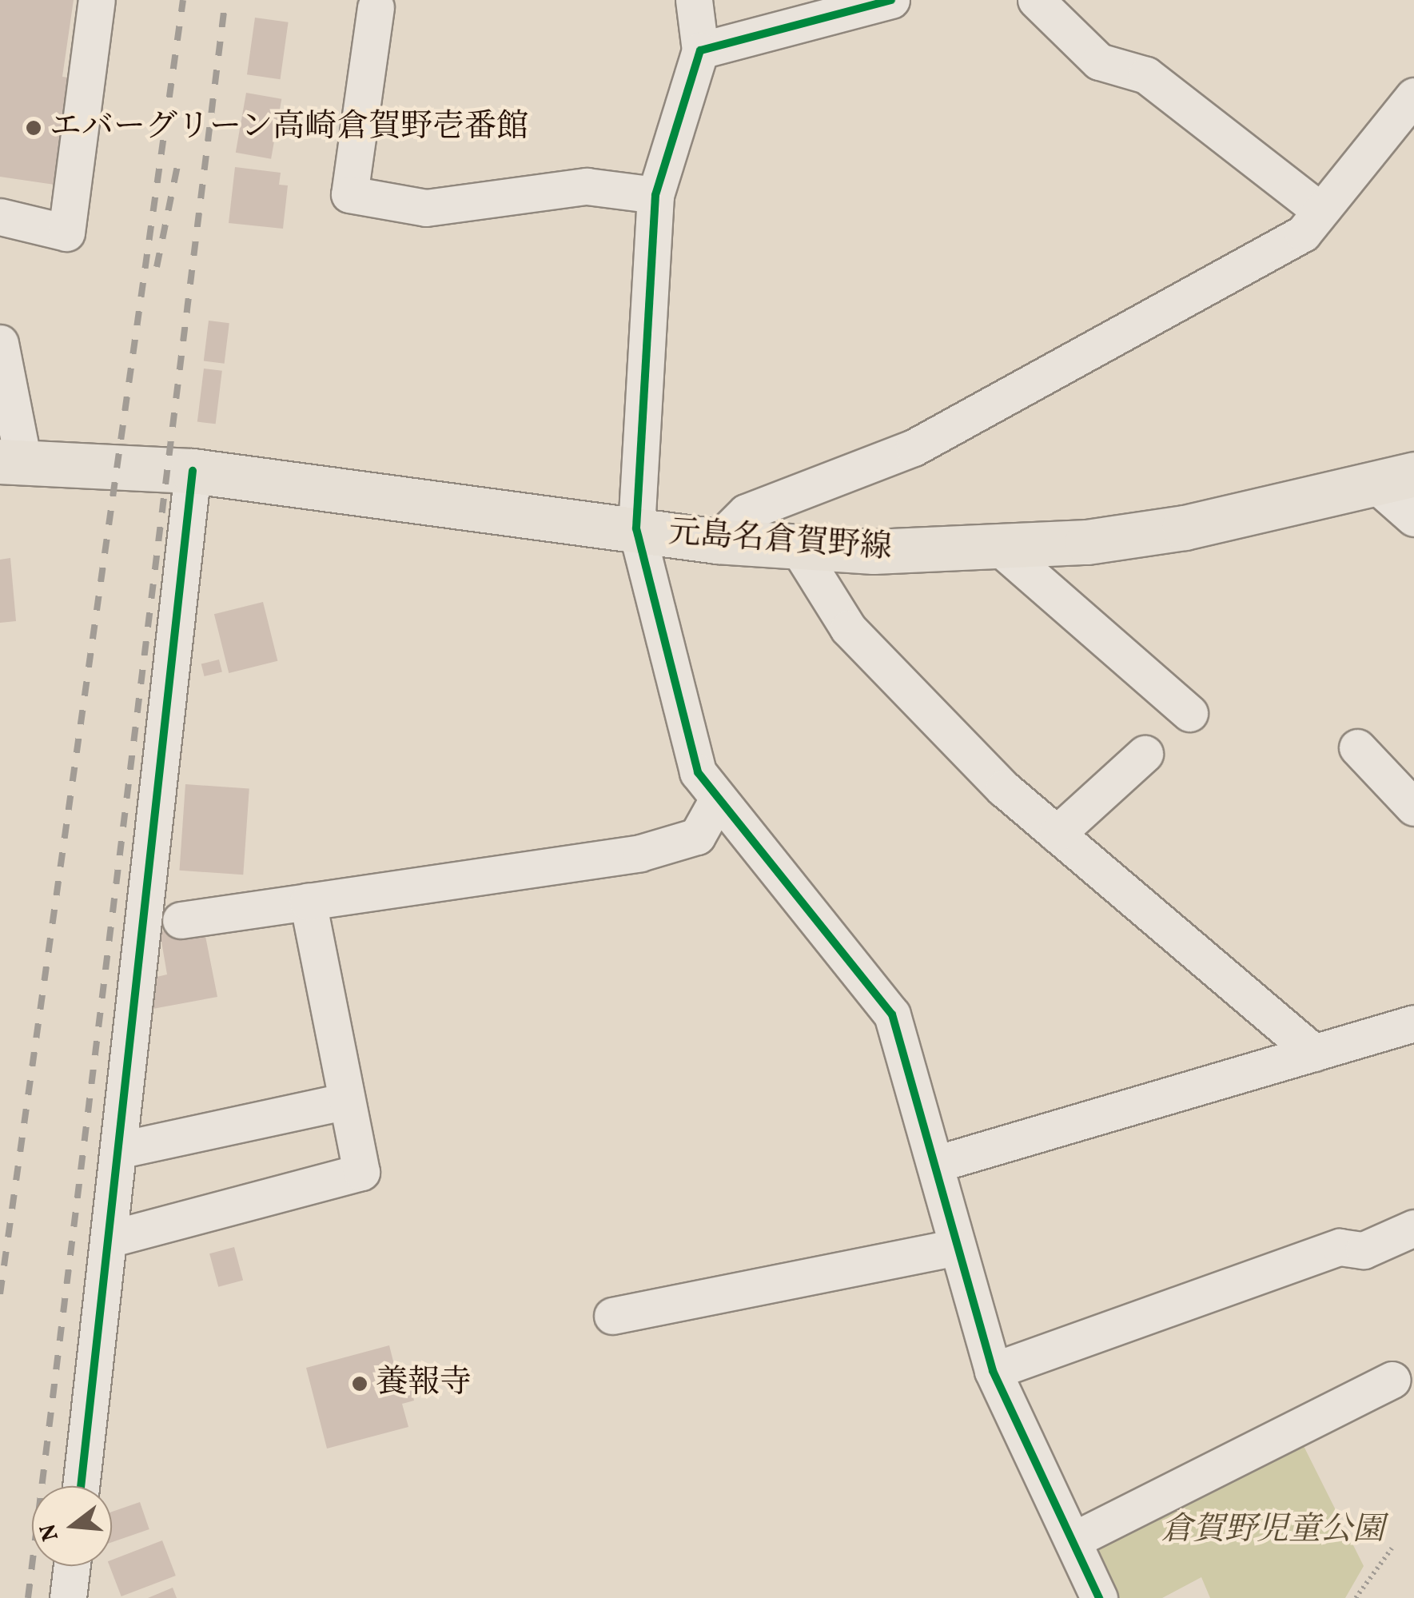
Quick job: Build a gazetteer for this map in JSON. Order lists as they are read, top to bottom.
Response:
{
  "streets": {
    "main road": ["元島名倉賀野線"]
  },
  "parks": ["倉賀野児童公園"],
  "places": ["エバーグリーン高崎倉賀野壱番館", "養報寺"],
  "north": "left"
}
